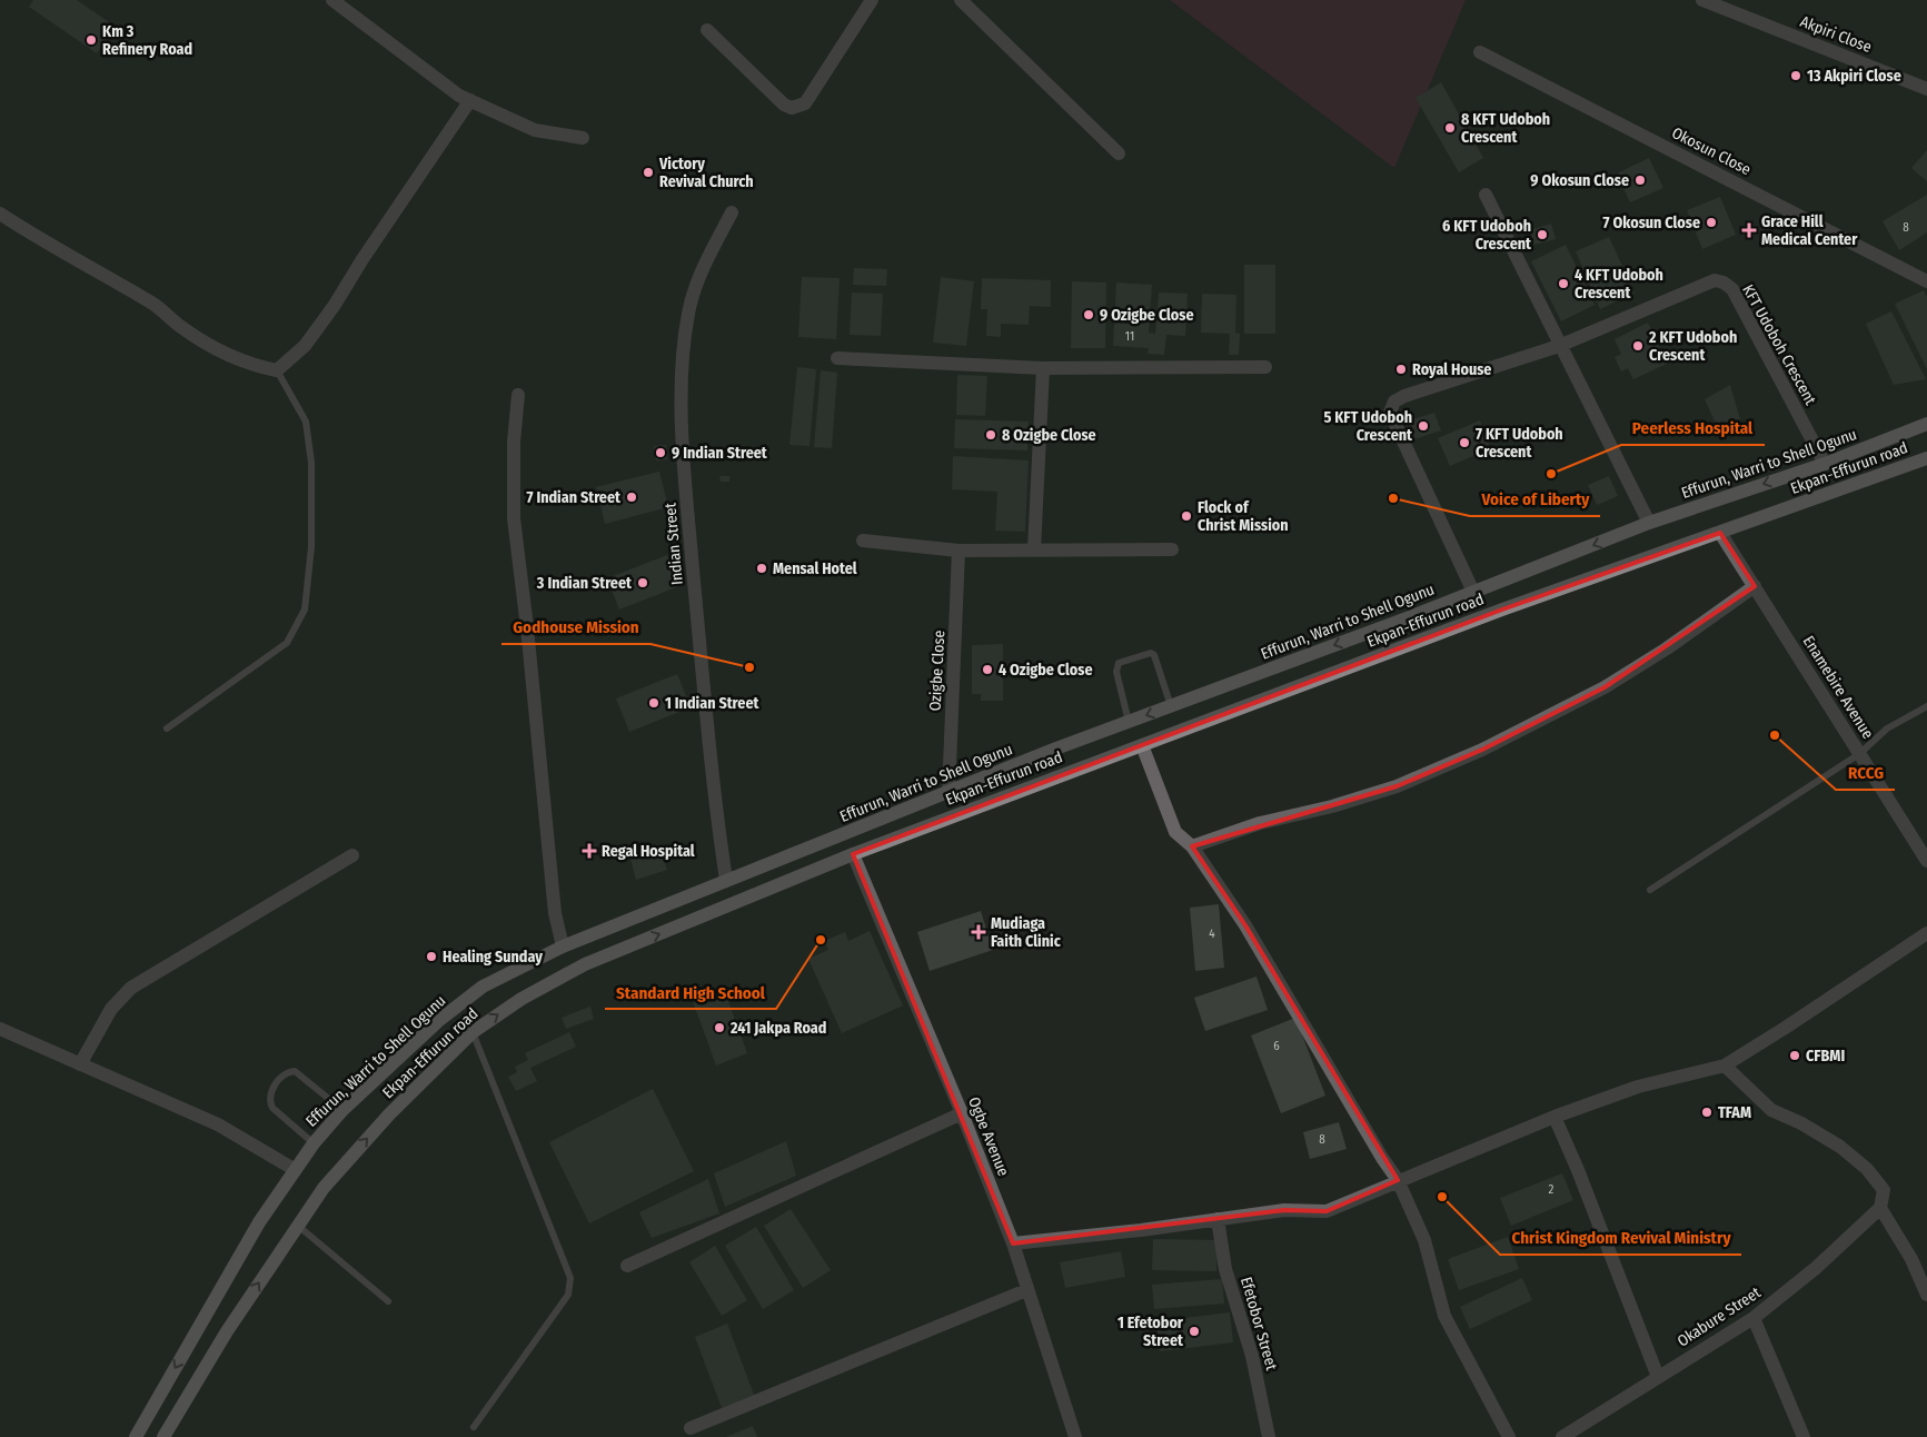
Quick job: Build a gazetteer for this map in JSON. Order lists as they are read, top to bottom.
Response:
{
  "streets": {
    "main road": ["Effurun, Warri to Shell Ogunu", "Ekpan-Effurun road"],
    "street": [
      "Akpiri Close",
      "Okosun Close",
      "KFT Udoboh Crescent",
      "Indian Street",
      "Ozigbe Close",
      "Enamebire Avenue",
      "Ogbe Avenue",
      "Okabure Street",
      "Efetobor Street"
    ]
  },
  "crossings": [
    ["KFT Udoboh Crescent", "Effurun, Warri to Shell Ogunu"],
    ["Effurun, Warri to Shell Ogunu", "Indian Street"],
    ["Effurun, Warri to Shell Ogunu", "Ozigbe Close"],
    ["Ekpan-Effurun road", "Enamebire Avenue"],
    ["Ekpan-Effurun road", "Ogbe Avenue"]
  ],
  "one_way": ["Effurun, Warri to Shell Ogunu", "Ekpan-Effurun road"],
  "places": {
    "other": [
      "Km 3 Refinery Road",
      "13 Akpiri Close",
      "8 KFT Udoboh Crescent",
      "Victory Revival Church",
      "9 Okosun Close",
      "7 Okosun Close",
      "6 KFT Udoboh Crescent",
      "4 KFT Udoboh Crescent",
      "9 Ozigbe Close",
      "2 KFT Udoboh Crescent",
      "Royal House",
      "5 KFT Udoboh Crescent",
      "8 Ozigbe Close",
      "7 KFT Udoboh Crescent",
      "9 Indian Street",
      "Peerless Hospital",
      "7 Indian Street",
      "Voice of Liberty",
      "Flock of Christ Mission",
      "Mensal Hotel",
      "3 Indian Street",
      "Godhouse Mission",
      "4 Ozigbe Close",
      "1 Indian Street",
      "RCCG",
      "Standard High School",
      "Healing Sunday",
      "241 Jakpa Road",
      "CFBMI",
      "TFAM",
      "Christ Kingdom Revival Ministry",
      "1 Efetobor Street"
    ],
    "health": ["Grace Hill Medical Center", "Regal Hospital", "Mudiaga Faith Clinic"]
  },
  "house_numbers": [
    "8",
    "11",
    "4",
    "6",
    "8",
    "2"
  ]
}
